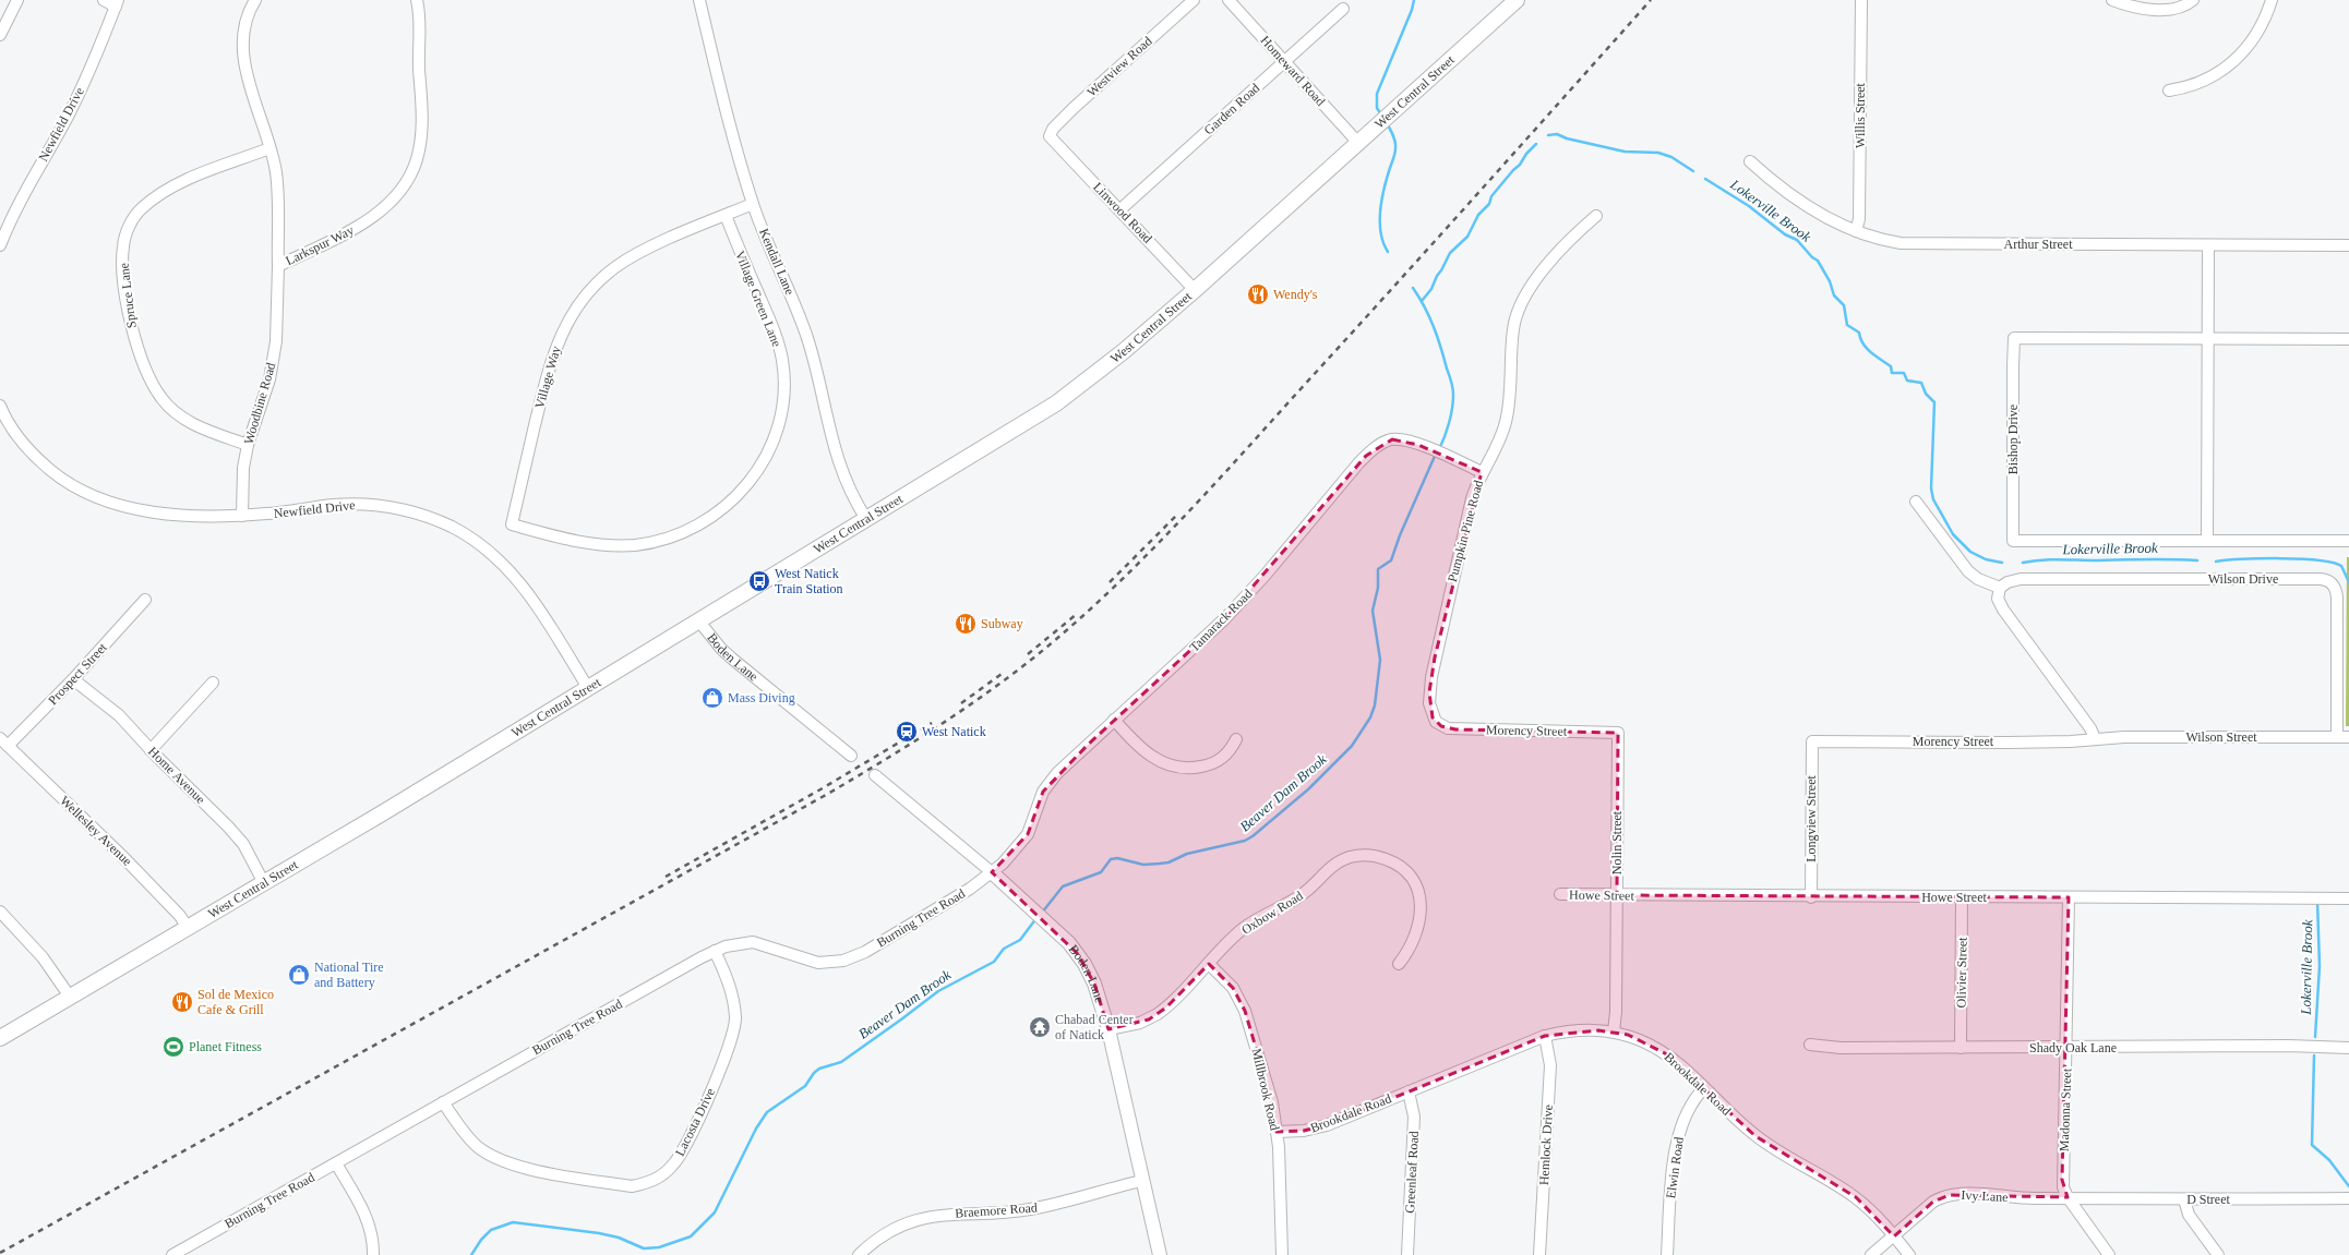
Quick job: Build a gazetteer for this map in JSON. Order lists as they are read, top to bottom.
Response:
{
  "streets": {
    "main road": ["West Central Street"],
    "street": [
      "Westview Road",
      "Homeward Road",
      "Garden Road",
      "Willis Street",
      "Newfield Drive",
      "Linwood Road",
      "Arthur Street",
      "Larkspur Way",
      "Kendall Lane",
      "Spruce Lane",
      "Village Green Lane",
      "Village Way",
      "Woodbine Road",
      "Bishop Drive",
      "Pumpkin Pine Road",
      "Wilson Drive",
      "Tamarack Road",
      "Boden Lane",
      "Prospect Street",
      "Morency Street",
      "Wilson Street",
      "Home Avenue",
      "Longview Street",
      "Wellesley Avenue",
      "Nolin Street",
      "Howe Street",
      "Oxbow Road",
      "Burning Tree Road",
      "Olivier Street",
      "Shady Oak Lane",
      "Brookdale Road",
      "Millbrook Road",
      "Madonna Street",
      "Lacosta Drive",
      "Hemlock Drive",
      "Elwin Road",
      "Greenleaf Road",
      "Ivy Lane",
      "D Street",
      "Braemore Road"
    ]
  },
  "crossings": [
    ["Westview Road", "Linwood Road"],
    ["Homeward Road", "West Central Street"],
    ["Homeward Road", "Garden Road"],
    ["West Central Street", "Newfield Drive"],
    ["West Central Street", "Linwood Road"],
    ["West Central Street", "Kendall Lane"],
    ["West Central Street", "Boden Lane"],
    ["West Central Street", "Home Avenue"],
    ["West Central Street", "Wellesley Avenue"],
    ["Garden Road", "Linwood Road"],
    ["Willis Street", "Arthur Street"],
    ["Newfield Drive", "Woodbine Road"],
    ["Larkspur Way", "Spruce Lane"],
    ["Larkspur Way", "Woodbine Road"],
    ["Kendall Lane", "Village Way"],
    ["Spruce Lane", "Woodbine Road"],
    ["Village Green Lane", "Village Way"],
    ["Pumpkin Pine Road", "Tamarack Road"],
    ["Pumpkin Pine Road", "Morency Street"],
    ["Wilson Drive", "Wilson Street"],
    ["Tamarack Road", "Boden Lane"],
    ["Tamarack Road", "Burning Tree Road"],
    ["Boden Lane", "Oxbow Road"],
    ["Boden Lane", "Burning Tree Road"],
    ["Boden Lane", "Braemore Road"],
    ["Prospect Street", "Home Avenue"],
    ["Prospect Street", "Wellesley Avenue"],
    ["Morency Street", "Wilson Street"],
    ["Morency Street", "Longview Street"],
    ["Morency Street", "Nolin Street"],
    ["Longview Street", "Howe Street"],
    ["Nolin Street", "Howe Street"],
    ["Nolin Street", "Brookdale Road"],
    ["Howe Street", "Olivier Street"],
    ["Howe Street", "Madonna Street"],
    ["Oxbow Road", "Millbrook Road"],
    ["Burning Tree Road", "Lacosta Drive"],
    ["Olivier Street", "Shady Oak Lane"],
    ["Shady Oak Lane", "Madonna Street"],
    ["Brookdale Road", "Millbrook Road"],
    ["Brookdale Road", "Hemlock Drive"],
    ["Brookdale Road", "Elwin Road"],
    ["Brookdale Road", "Greenleaf Road"],
    ["Brookdale Road", "Ivy Lane"],
    ["Madonna Street", "Ivy Lane"],
    ["Madonna Street", "D Street"],
    ["Ivy Lane", "D Street"]
  ],
  "water": ["Lokerville Brook", "Beaver Dam Brook"],
  "places": {
    "restaurant": ["Wendy's", "Subway", "Sol de Mexico Cafe & Grill"],
    "bus stop": ["West Natick Train Station"],
    "shop": ["Mass Diving", "National Tire and Battery"],
    "station": ["West Natick"],
    "temple": ["Chabad Center of Natick"],
    "sports": ["Planet Fitness"]
  }
}
